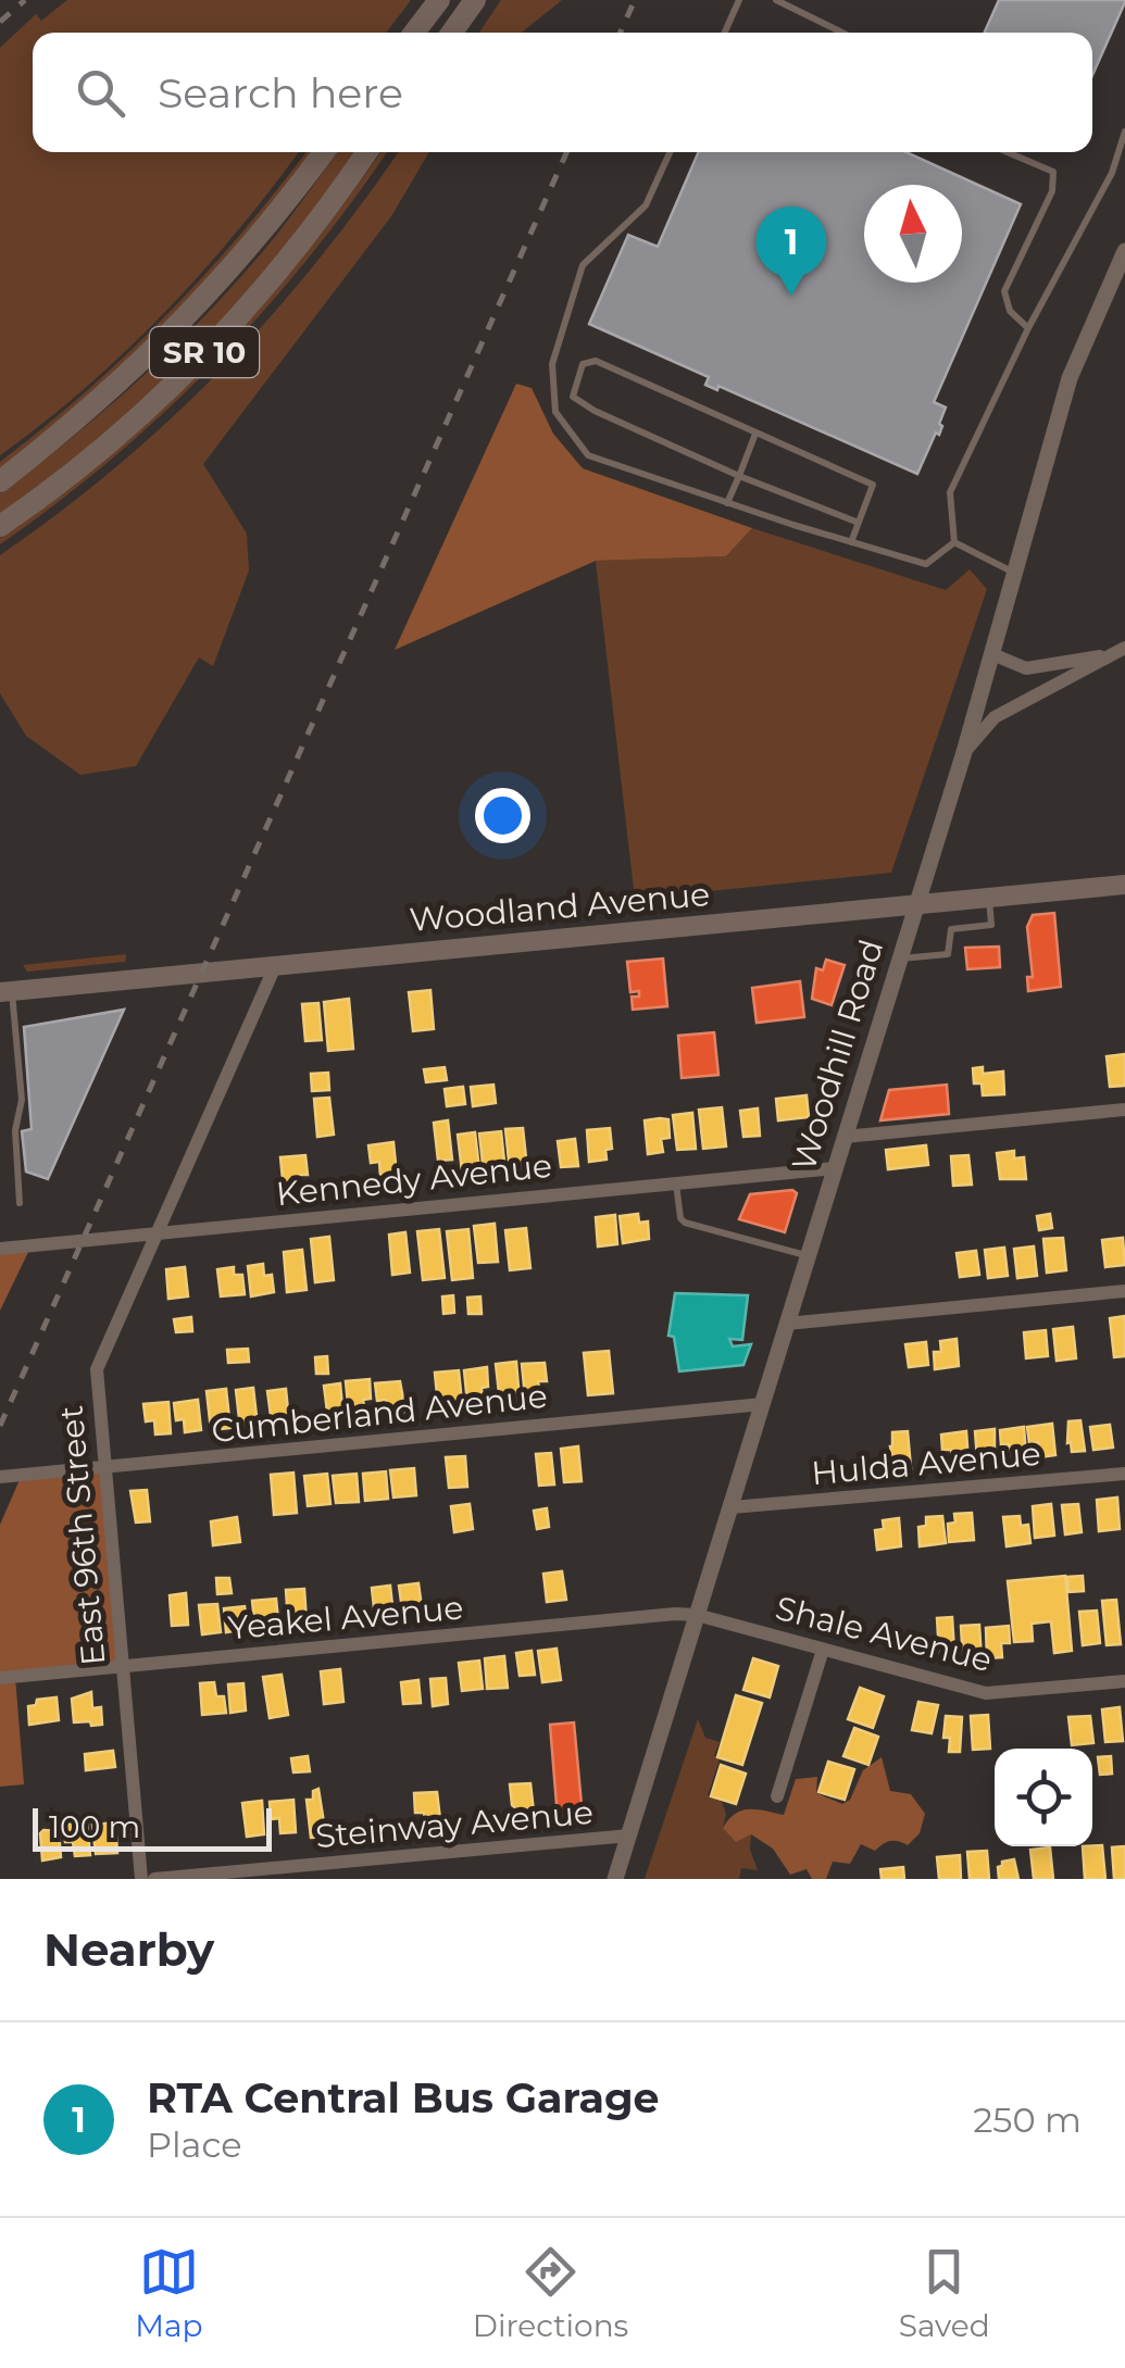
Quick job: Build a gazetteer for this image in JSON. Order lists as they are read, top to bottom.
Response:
{
  "streets": {
    "main road": ["SR 10", "Woodland Avenue"],
    "street": [
      "Woodhill Road",
      "Kennedy Avenue",
      "Cumberland Avenue",
      "Hulda Avenue",
      "East 96th Street",
      "Yeakel Avenue",
      "Shale Avenue",
      "Steinway Avenue"
    ]
  },
  "crossings": [
    ["Woodland Avenue", "Woodhill Road"],
    ["Woodland Avenue", "East 96th Street"],
    ["Woodhill Road", "Kennedy Avenue"],
    ["Woodhill Road", "Cumberland Avenue"],
    ["Woodhill Road", "Hulda Avenue"],
    ["Woodhill Road", "Yeakel Avenue"],
    ["Woodhill Road", "Shale Avenue"],
    ["Woodhill Road", "Steinway Avenue"],
    ["Kennedy Avenue", "East 96th Street"],
    ["Cumberland Avenue", "East 96th Street"],
    ["East 96th Street", "Yeakel Avenue"],
    ["Yeakel Avenue", "Shale Avenue"]
  ],
  "scale_bar": "100 m",
  "north": "top",
  "page": {
    "search": "Search here",
    "pins": "1",
    "scale": "100 m",
    "heading": "Nearby",
    "list": [
      {
        "mark": "1",
        "name": "RTA Central Bus Garage",
        "note": "Place",
        "value": "250 m"
      }
    ],
    "nav": ["Map", "Directions", "Saved"]
  }
}
